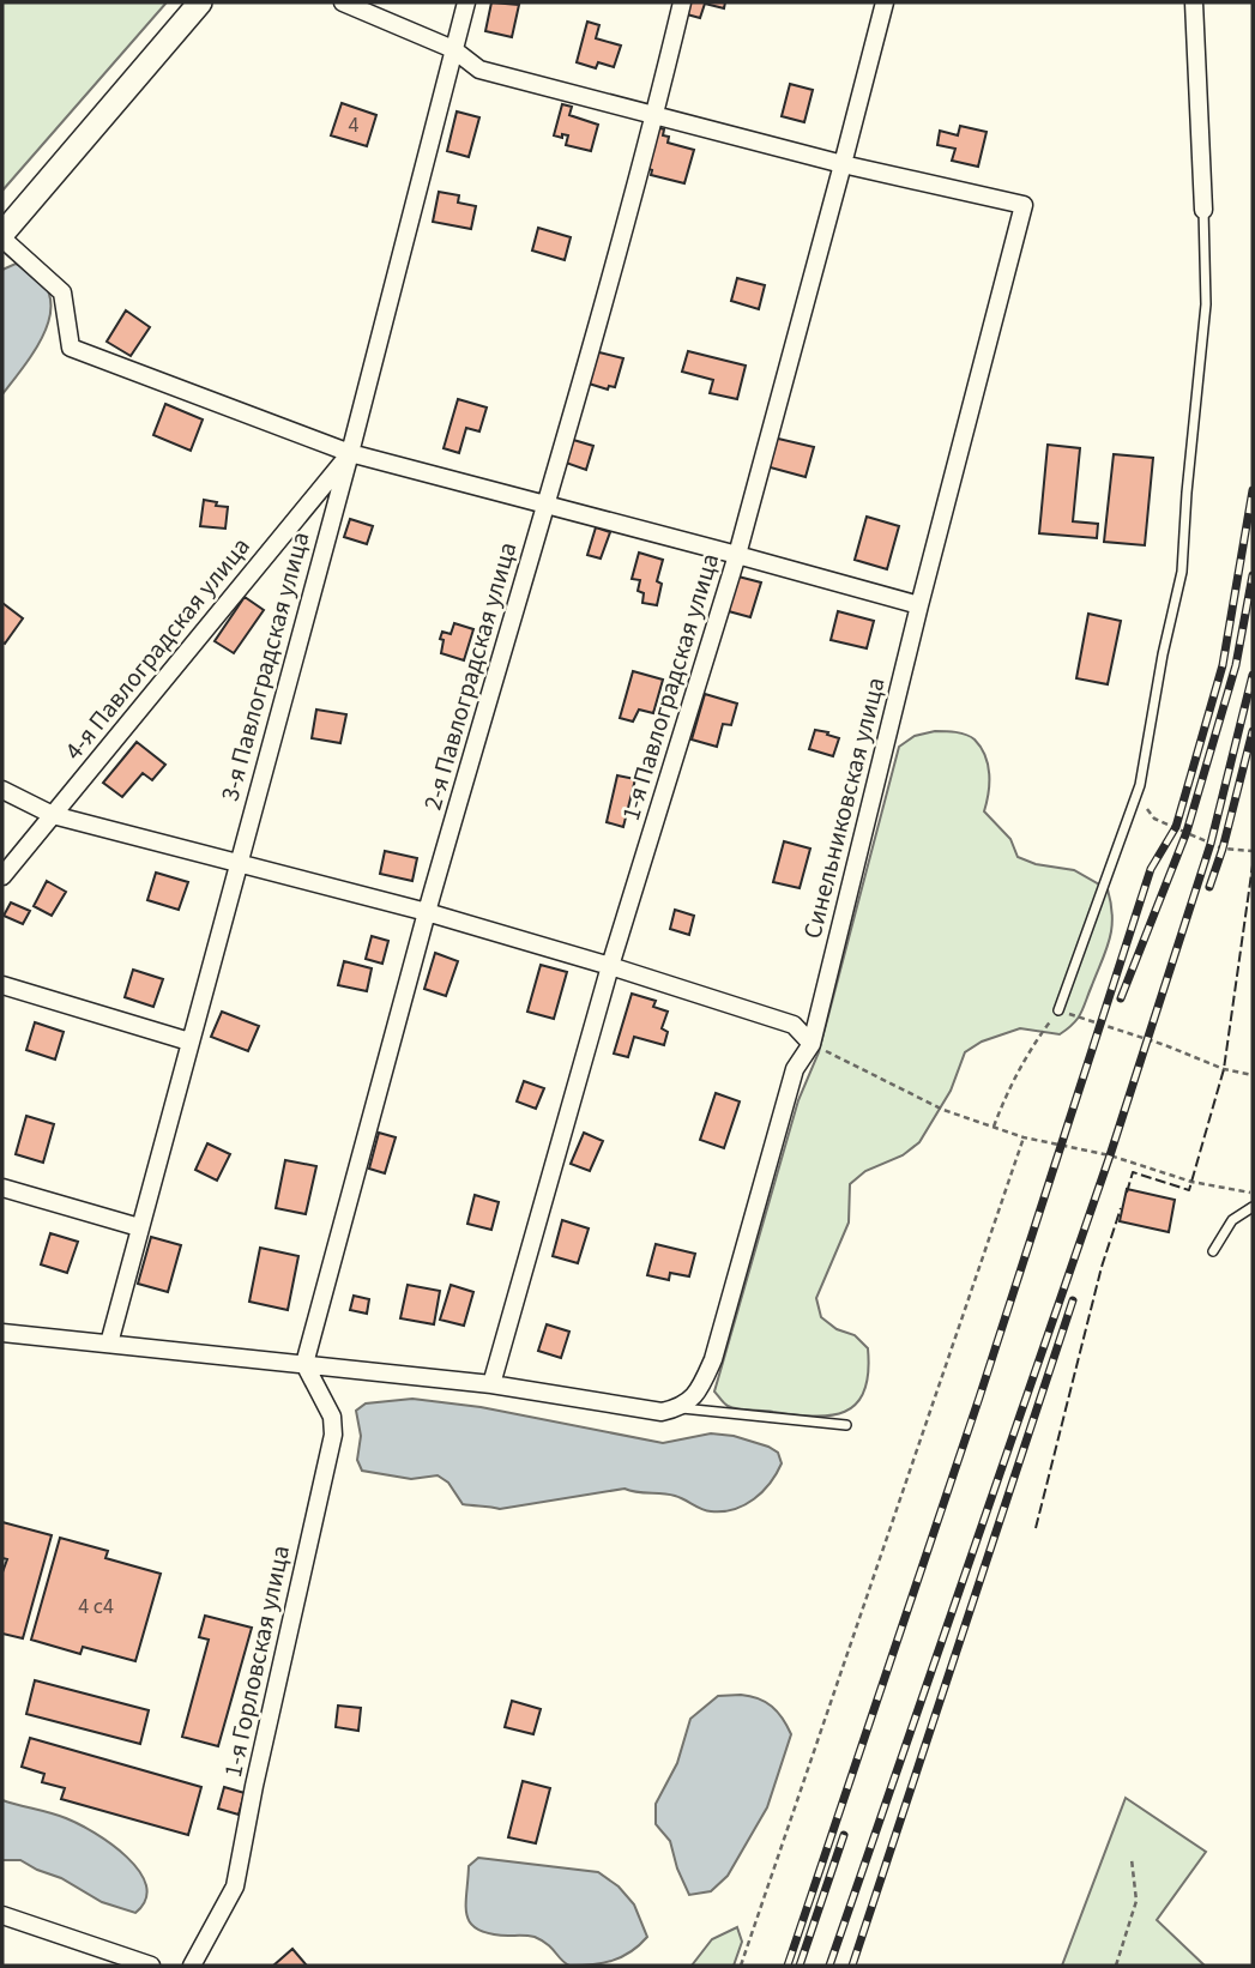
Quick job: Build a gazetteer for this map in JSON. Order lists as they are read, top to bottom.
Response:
{
  "streets": {
    "street": [
      "4-я Павлоградская улица",
      "3-я Павлоградская улица",
      "2-я Павлоградская улица",
      "1-я Павлоградская улица",
      "Синельниковская улица",
      "1-я Горловская улица"
    ]
  },
  "crossings": [
    ["4-я Павлоградская улица", "3-я Павлоградская улица"],
    ["2-я Павлоградская улица", "1-я Горловская улица"],
    ["1-я Павлоградская улица", "Синельниковская улица"]
  ],
  "house_numbers": ["4", "4 с4"]
}
